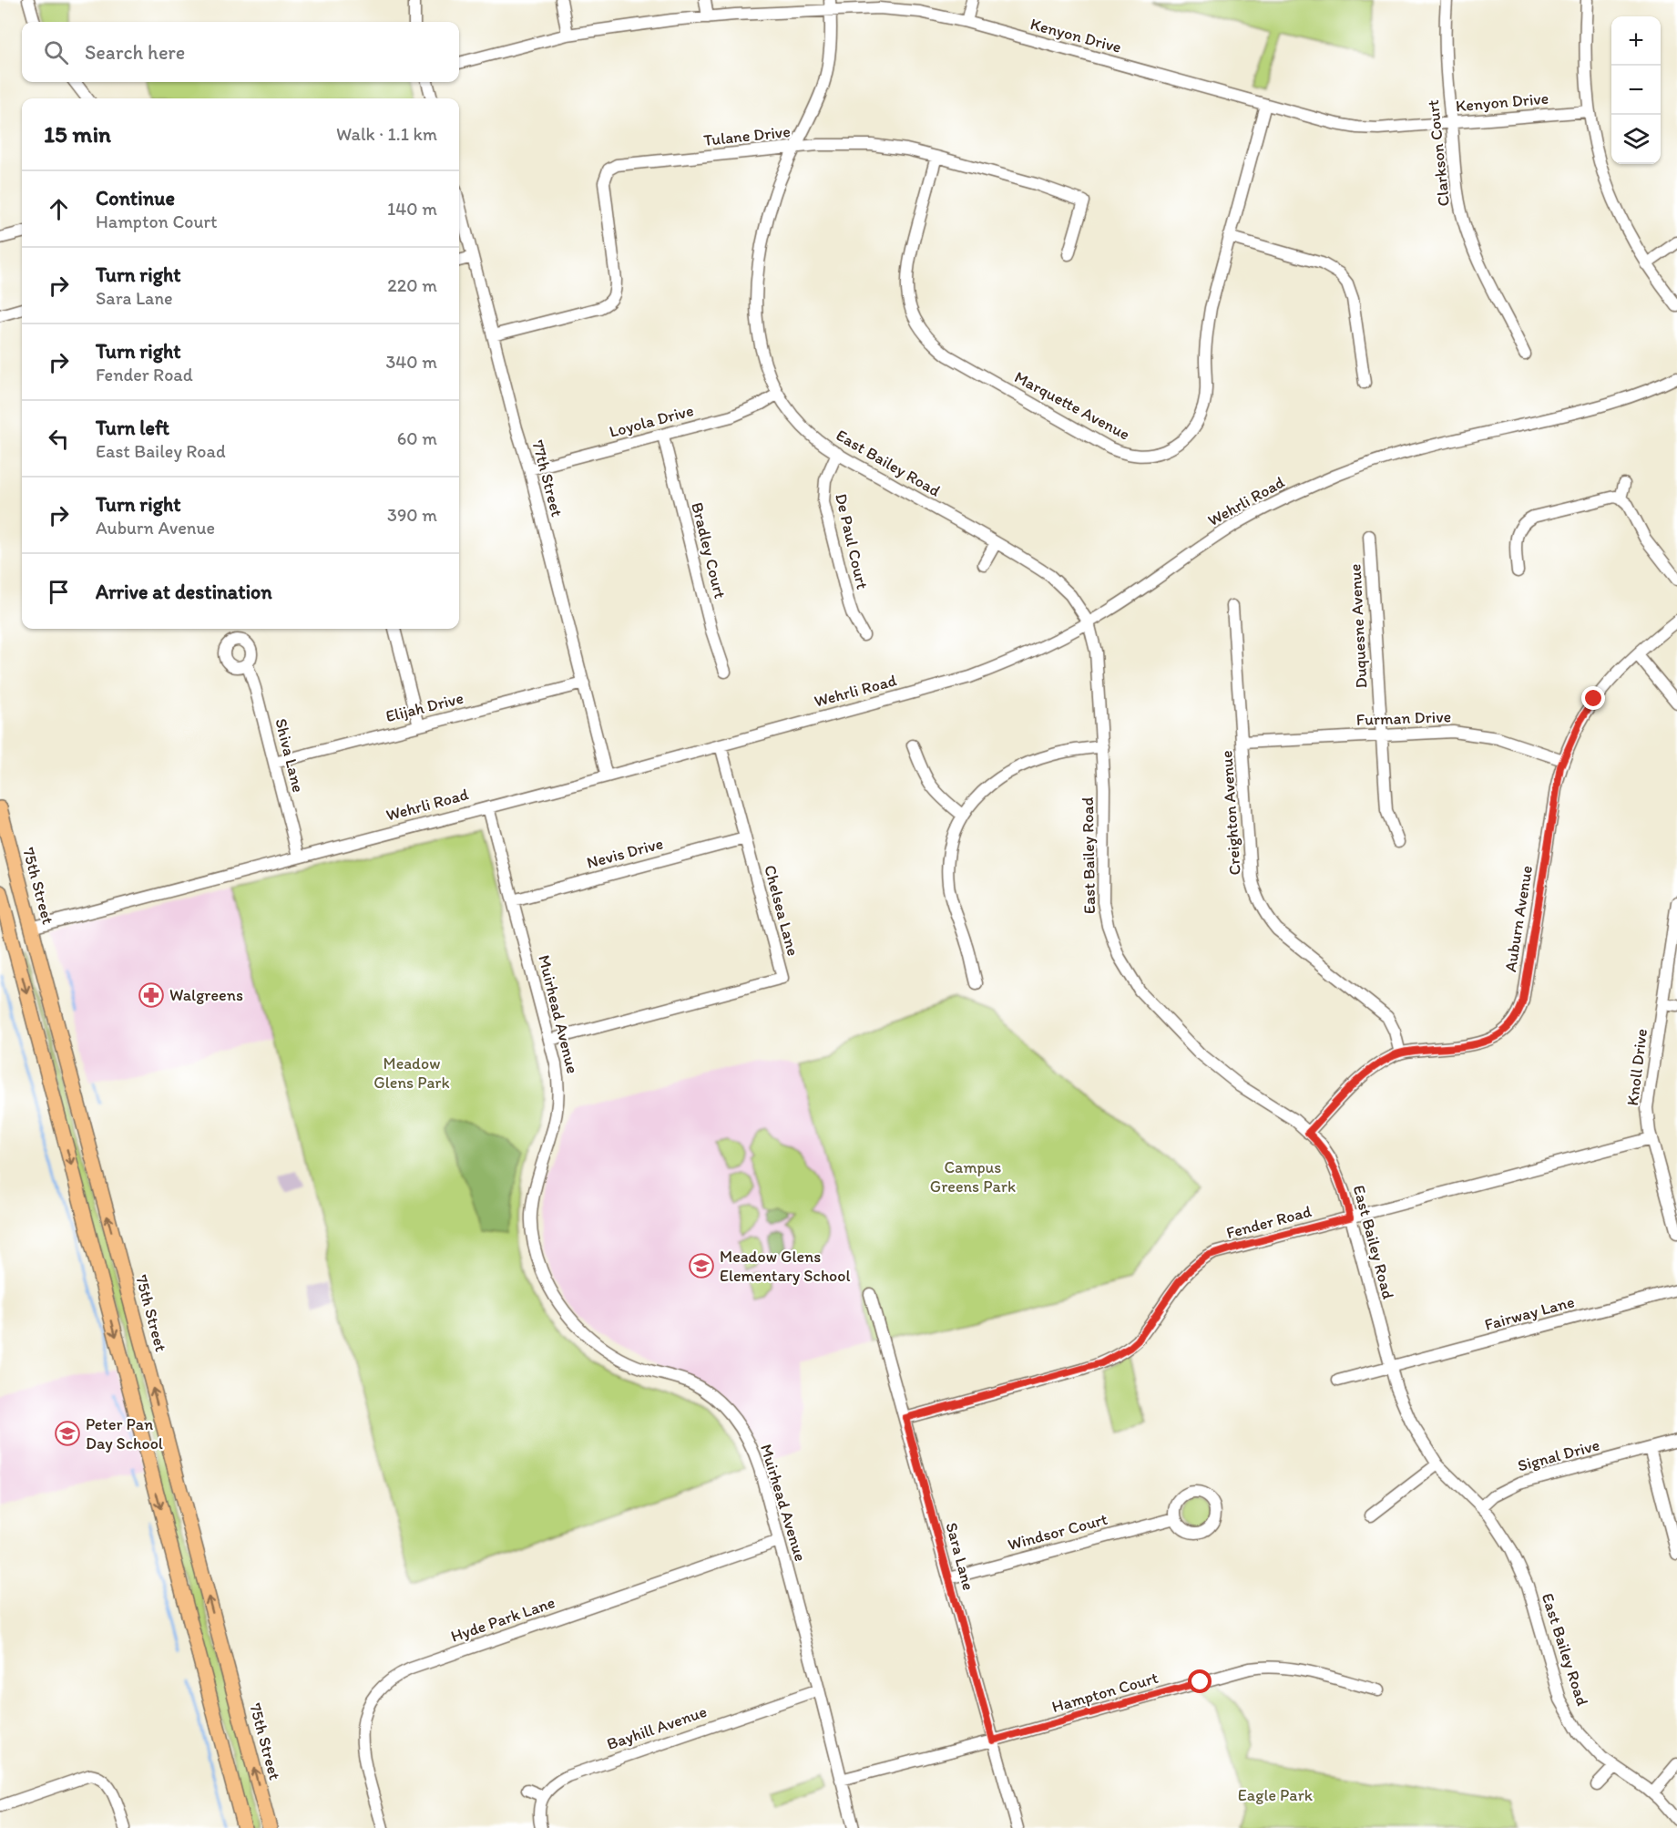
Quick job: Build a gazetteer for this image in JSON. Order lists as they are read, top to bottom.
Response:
{
  "streets": {
    "main road": ["Wehrli Road", "75th Street"],
    "street": [
      "Kenyon Drive",
      "Tulane Drive",
      "Clarkson Court",
      "Marquette Avenue",
      "Loyola Drive",
      "East Bailey Road",
      "77th Street",
      "De Paul Court",
      "Bradley Court",
      "Duquesne Avenue",
      "Elijah Drive",
      "Furman Drive",
      "Shiva Lane",
      "Creighton Avenue",
      "Nevis Drive",
      "Chelsea Lane",
      "Auburn Avenue",
      "Muirhead Avenue",
      "Knoll Drive",
      "Fender Road",
      "Fairway Lane",
      "Signal Drive",
      "Windsor Court",
      "Sara Lane",
      "Hyde Park Lane",
      "Hampton Court",
      "Bayhill Avenue"
    ]
  },
  "crossings": [
    ["Kenyon Drive", "Clarkson Court"],
    ["Kenyon Drive", "Marquette Avenue"],
    ["Kenyon Drive", "East Bailey Road"],
    ["Tulane Drive", "Marquette Avenue"],
    ["Tulane Drive", "East Bailey Road"],
    ["Tulane Drive", "77th Street"],
    ["Loyola Drive", "East Bailey Road"],
    ["Loyola Drive", "77th Street"],
    ["Loyola Drive", "Bradley Court"],
    ["East Bailey Road", "Wehrli Road"],
    ["East Bailey Road", "De Paul Court"],
    ["East Bailey Road", "Auburn Avenue"],
    ["East Bailey Road", "Fender Road"],
    ["East Bailey Road", "Fairway Lane"],
    ["East Bailey Road", "Signal Drive"],
    ["77th Street", "Wehrli Road"],
    ["77th Street", "Elijah Drive"],
    ["Wehrli Road", "Shiva Lane"],
    ["Wehrli Road", "75th Street"],
    ["Wehrli Road", "Chelsea Lane"],
    ["Wehrli Road", "Muirhead Avenue"],
    ["Duquesne Avenue", "Furman Drive"],
    ["Elijah Drive", "Shiva Lane"],
    ["Furman Drive", "Creighton Avenue"],
    ["Furman Drive", "Auburn Avenue"],
    ["Creighton Avenue", "Auburn Avenue"],
    ["Nevis Drive", "Chelsea Lane"],
    ["Nevis Drive", "Muirhead Avenue"],
    ["Chelsea Lane", "Muirhead Avenue"],
    ["Muirhead Avenue", "Hyde Park Lane"],
    ["Muirhead Avenue", "Hampton Court"],
    ["Muirhead Avenue", "Bayhill Avenue"],
    ["Knoll Drive", "Fender Road"],
    ["Fender Road", "Sara Lane"],
    ["Windsor Court", "Sara Lane"],
    ["Sara Lane", "Hampton Court"]
  ],
  "parks": ["Meadow Glens Park", "Campus Greens Park", "Eagle Park"],
  "places": {
    "pharmacy": ["Walgreens"],
    "school or university": ["Meadow Glens Elementary School", "Peter Pan Day School"]
  },
  "page": {
    "map_buttons": ["+", "−"],
    "search": "Search here",
    "heading": ["15 min", "Walk · 1.1 km"],
    "list": [
      ["Continue", "Hampton Court", "140 m"],
      ["Turn right", "Sara Lane", "220 m"],
      ["Turn right", "Fender Road", "340 m"],
      ["Turn left", "East Bailey Road", "60 m"],
      ["Turn right", "Auburn Avenue", "390 m"],
      "Arrive at destination"
    ]
  }
}
